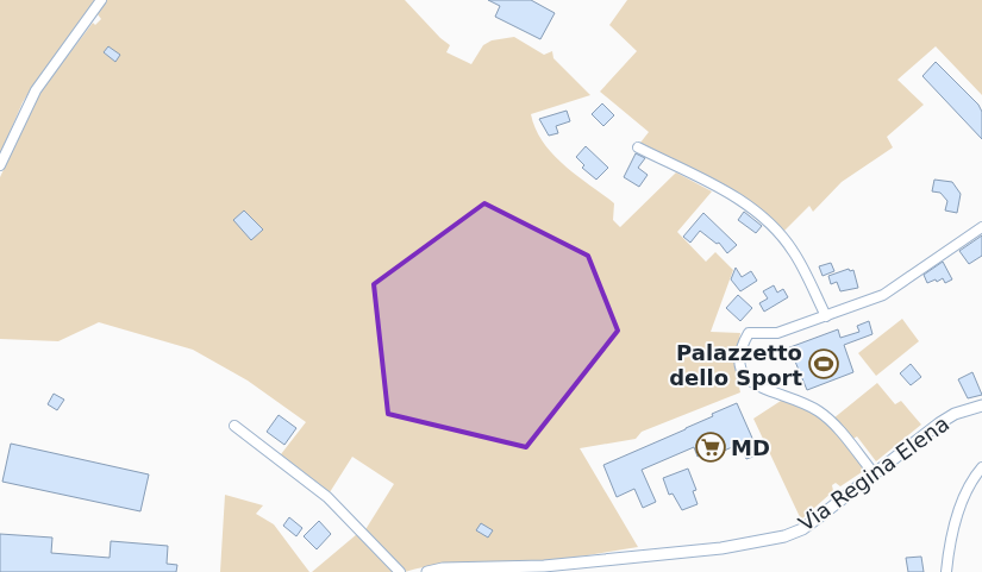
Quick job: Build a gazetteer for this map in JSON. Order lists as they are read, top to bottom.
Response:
{
  "streets": {
    "street": ["Via Regina Elena"]
  },
  "places": {
    "sports": ["Palazzetto dello Sport"],
    "supermarket": ["MD"]
  }
}
